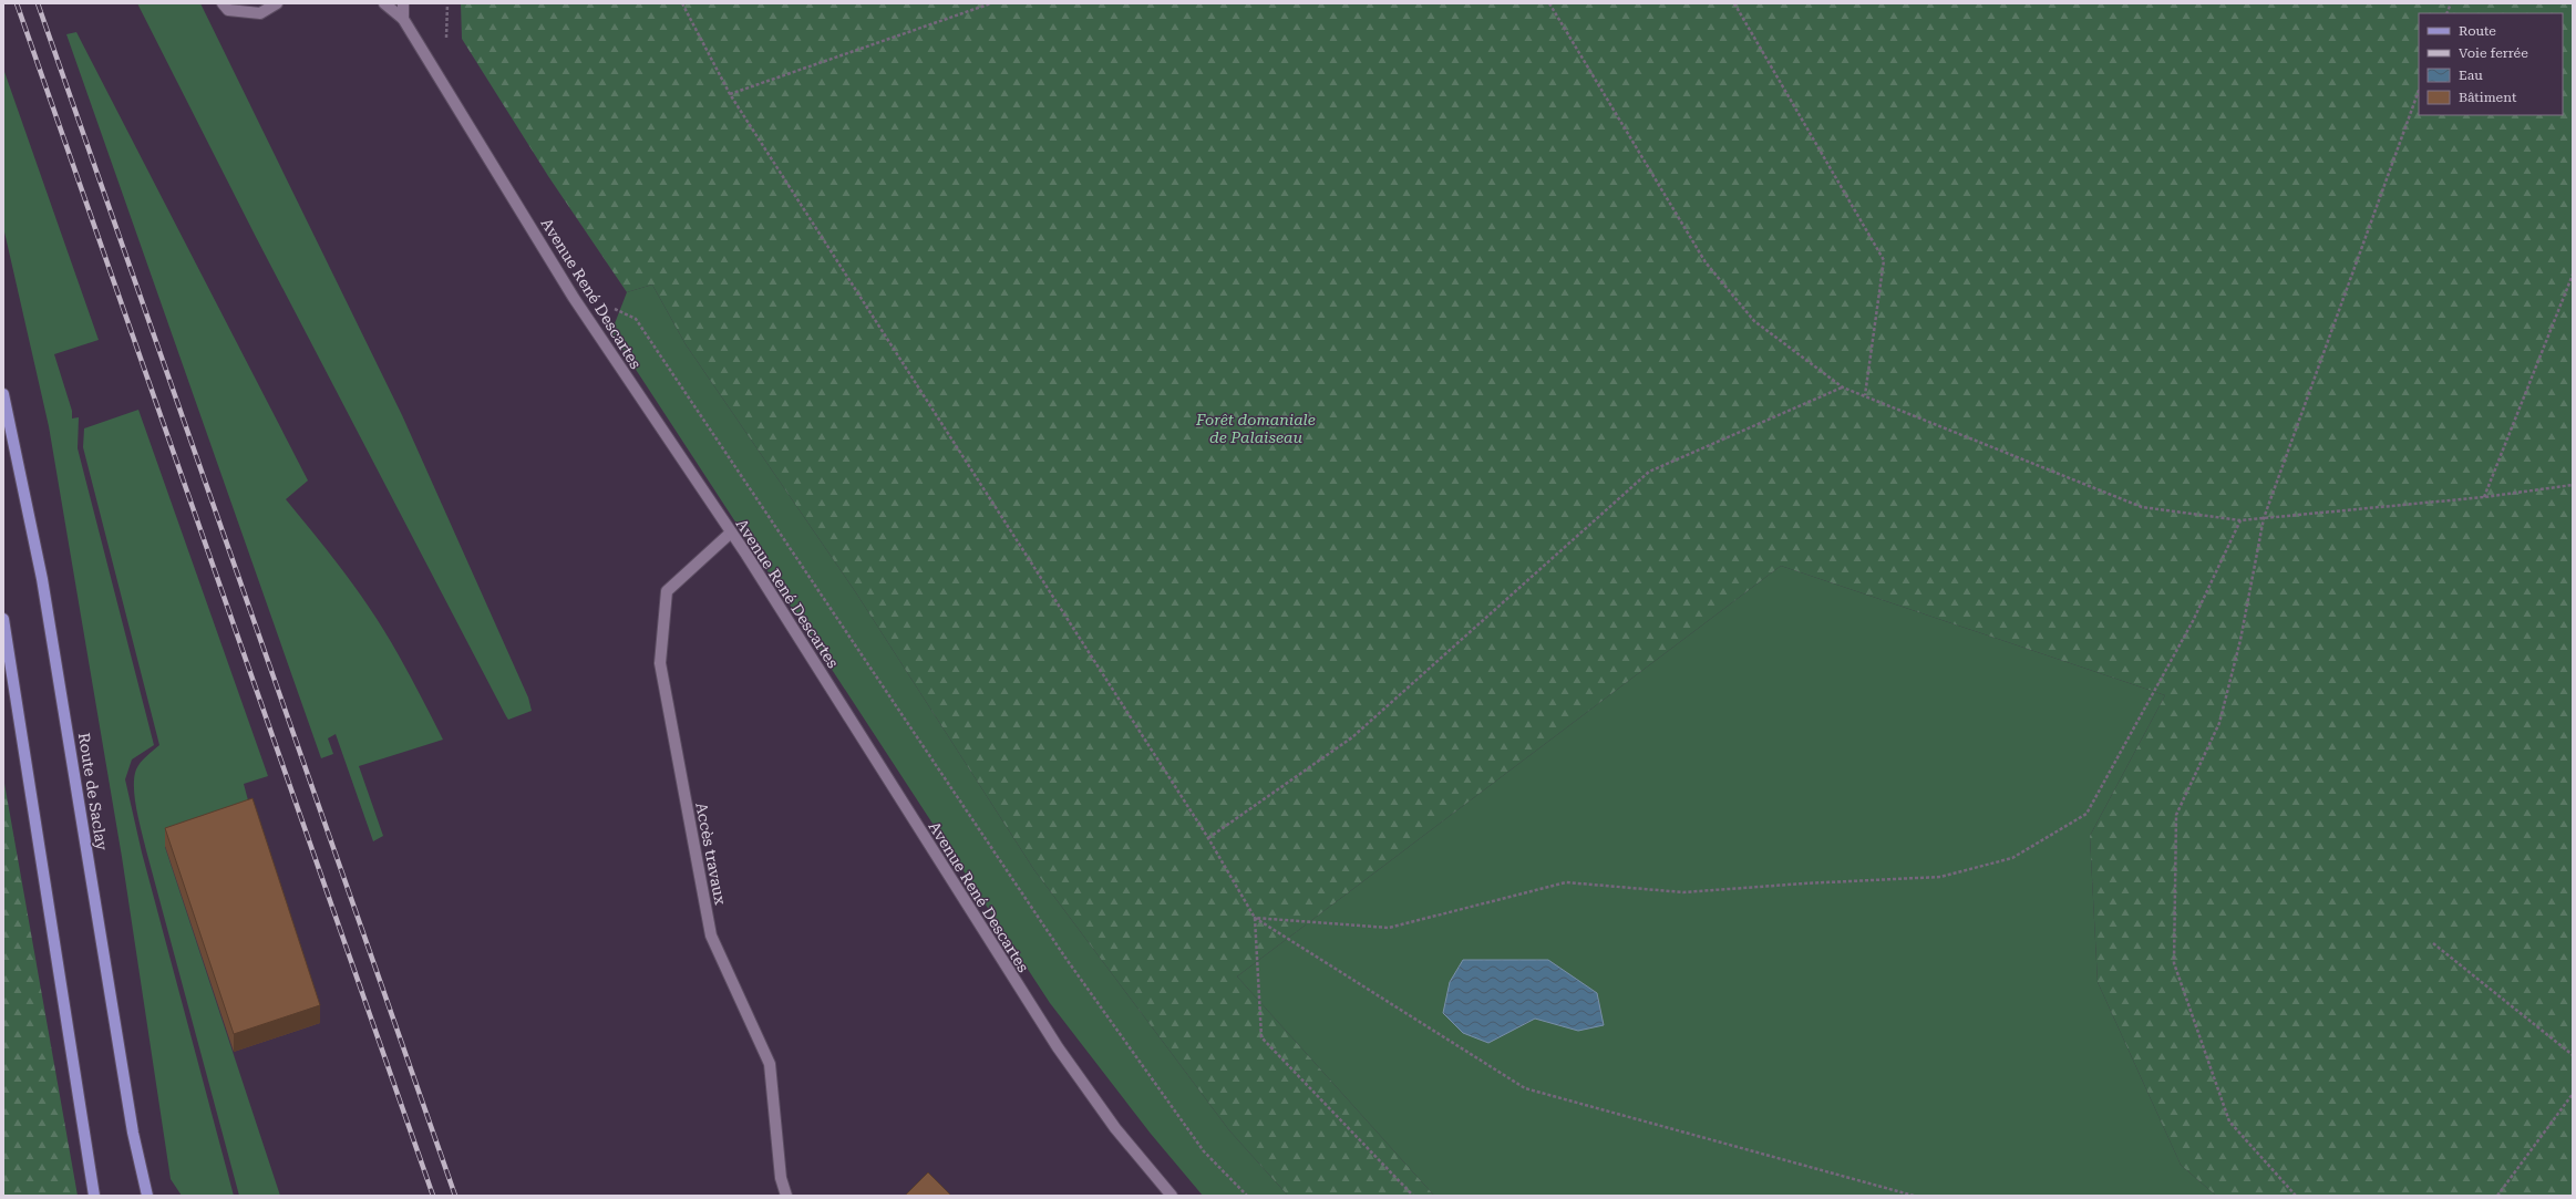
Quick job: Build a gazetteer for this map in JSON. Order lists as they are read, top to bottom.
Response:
{
  "streets": {
    "main road": ["Route de Saclay"],
    "street": ["Avenue René Descartes", "Accès travaux"]
  },
  "crossings": [
    ["Avenue René Descartes", "Accès travaux"]
  ],
  "parks": ["Forêt domaniale de Palaiseau"],
  "legend": [
    "Route",
    "Voie ferrée",
    "Eau",
    "Bâtiment"
  ]
}
